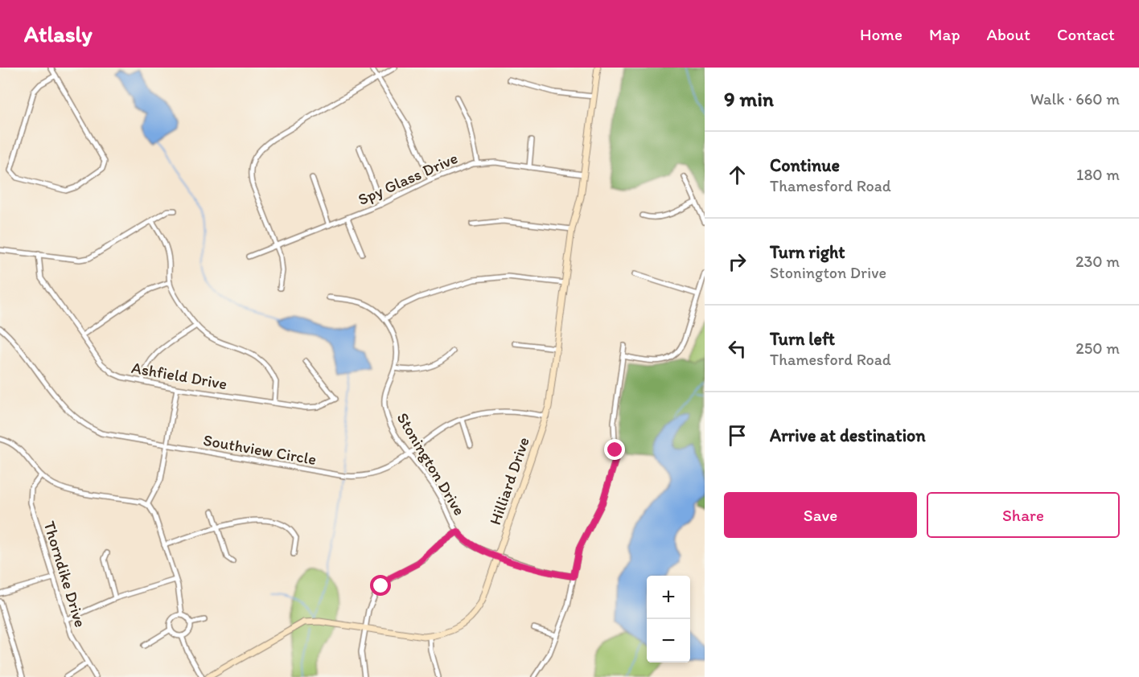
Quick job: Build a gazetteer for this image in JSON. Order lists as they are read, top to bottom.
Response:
{
  "streets": {
    "street": [
      "Spy Glass Drive",
      "Ashfield Drive",
      "Southview Circle",
      "Stonington Drive",
      "Hilliard Drive",
      "Thorndike Drive"
    ]
  },
  "crossings": [
    ["Spy Glass Drive", "Hilliard Drive"],
    ["Southview Circle", "Stonington Drive"],
    ["Southview Circle", "Hilliard Drive"],
    ["Stonington Drive", "Hilliard Drive"]
  ],
  "page": {
    "header": "Atlasly",
    "nav": [
      "Home",
      "Map",
      "About",
      "Contact"
    ],
    "heading": ["9 min", "Walk · 660 m"],
    "list": [
      ["Continue", "Thamesford Road", "180 m"],
      ["Turn right", "Stonington Drive", "230 m"],
      ["Turn left", "Thamesford Road", "250 m"],
      "Arrive at destination"
    ],
    "buttons": ["Save", "Share"],
    "map_buttons": ["+", "−"]
  }
}
